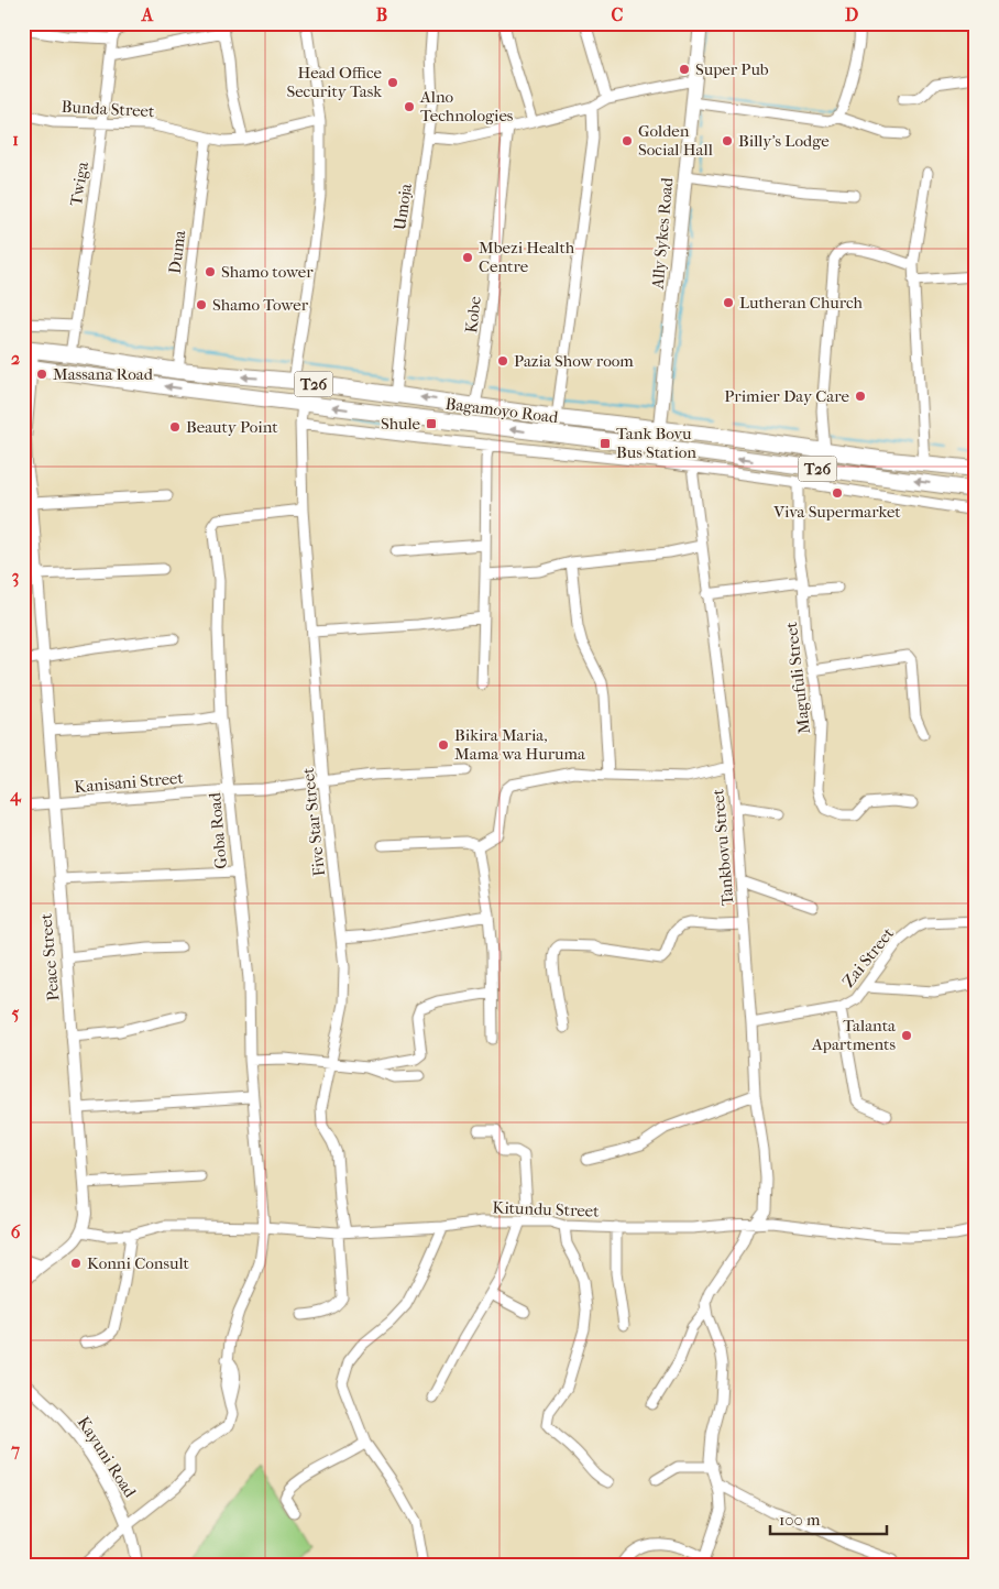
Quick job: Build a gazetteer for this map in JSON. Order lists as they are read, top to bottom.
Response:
{
  "streets": {
    "highway": ["T26", "Bagamoyo Road"],
    "main road": ["Ally Sykes Road"],
    "street": [
      "Bunda Street",
      "Twiga",
      "Umoja",
      "Duma",
      "Kobe",
      "Magufuli Street",
      "Kanisani Street",
      "Five Star Street",
      "Goba Road",
      "Tankbovu Street",
      "Peace Street",
      "Zai Street",
      "Kitundu Street",
      "Kayuni Road"
    ]
  },
  "crossings": [
    ["Bunda Street", "Twiga"],
    ["Bunda Street", "Duma"],
    ["Twiga", "Bagamoyo Road"],
    ["Umoja", "Bagamoyo Road"],
    ["Ally Sykes Road", "Bagamoyo Road"],
    ["Duma", "Bagamoyo Road"],
    ["Kobe", "Bagamoyo Road"],
    ["Bagamoyo Road", "Five Star Street"],
    ["Bagamoyo Road", "Peace Street"],
    ["Kanisani Street", "Five Star Street"],
    ["Kanisani Street", "Goba Road"],
    ["Kanisani Street", "Peace Street"],
    ["Five Star Street", "Goba Road"],
    ["Five Star Street", "Kitundu Street"],
    ["Goba Road", "Kitundu Street"],
    ["Goba Road", "Kayuni Road"],
    ["Tankbovu Street", "Zai Street"],
    ["Tankbovu Street", "Kitundu Street"],
    ["Peace Street", "Kitundu Street"]
  ],
  "places": {
    "other": [
      "Super Pub",
      "Head Office Security Task",
      "Alno Technologies",
      "Golden Social Hall",
      "Billy's Lodge",
      "Mbezi Health Centre",
      "Shamo tower",
      "Lutheran Church",
      "Shamo Tower",
      "Pazia Show room",
      "Massana Road",
      "Primier Day Care",
      "Beauty Point",
      "Viva Supermarket",
      "Bikira Maria, Mama wa Huruma",
      "Talanta Apartments",
      "Konni Consult"
    ],
    "transit": ["Shule", "Tank Bovu Bus Station"]
  },
  "scale_bar": "100 m",
  "grid": {
    "columns": [
      "A",
      "B",
      "C",
      "D"
    ],
    "rows": [
      "1",
      "2",
      "3",
      "4",
      "5",
      "6",
      "7"
    ]
  }
}
